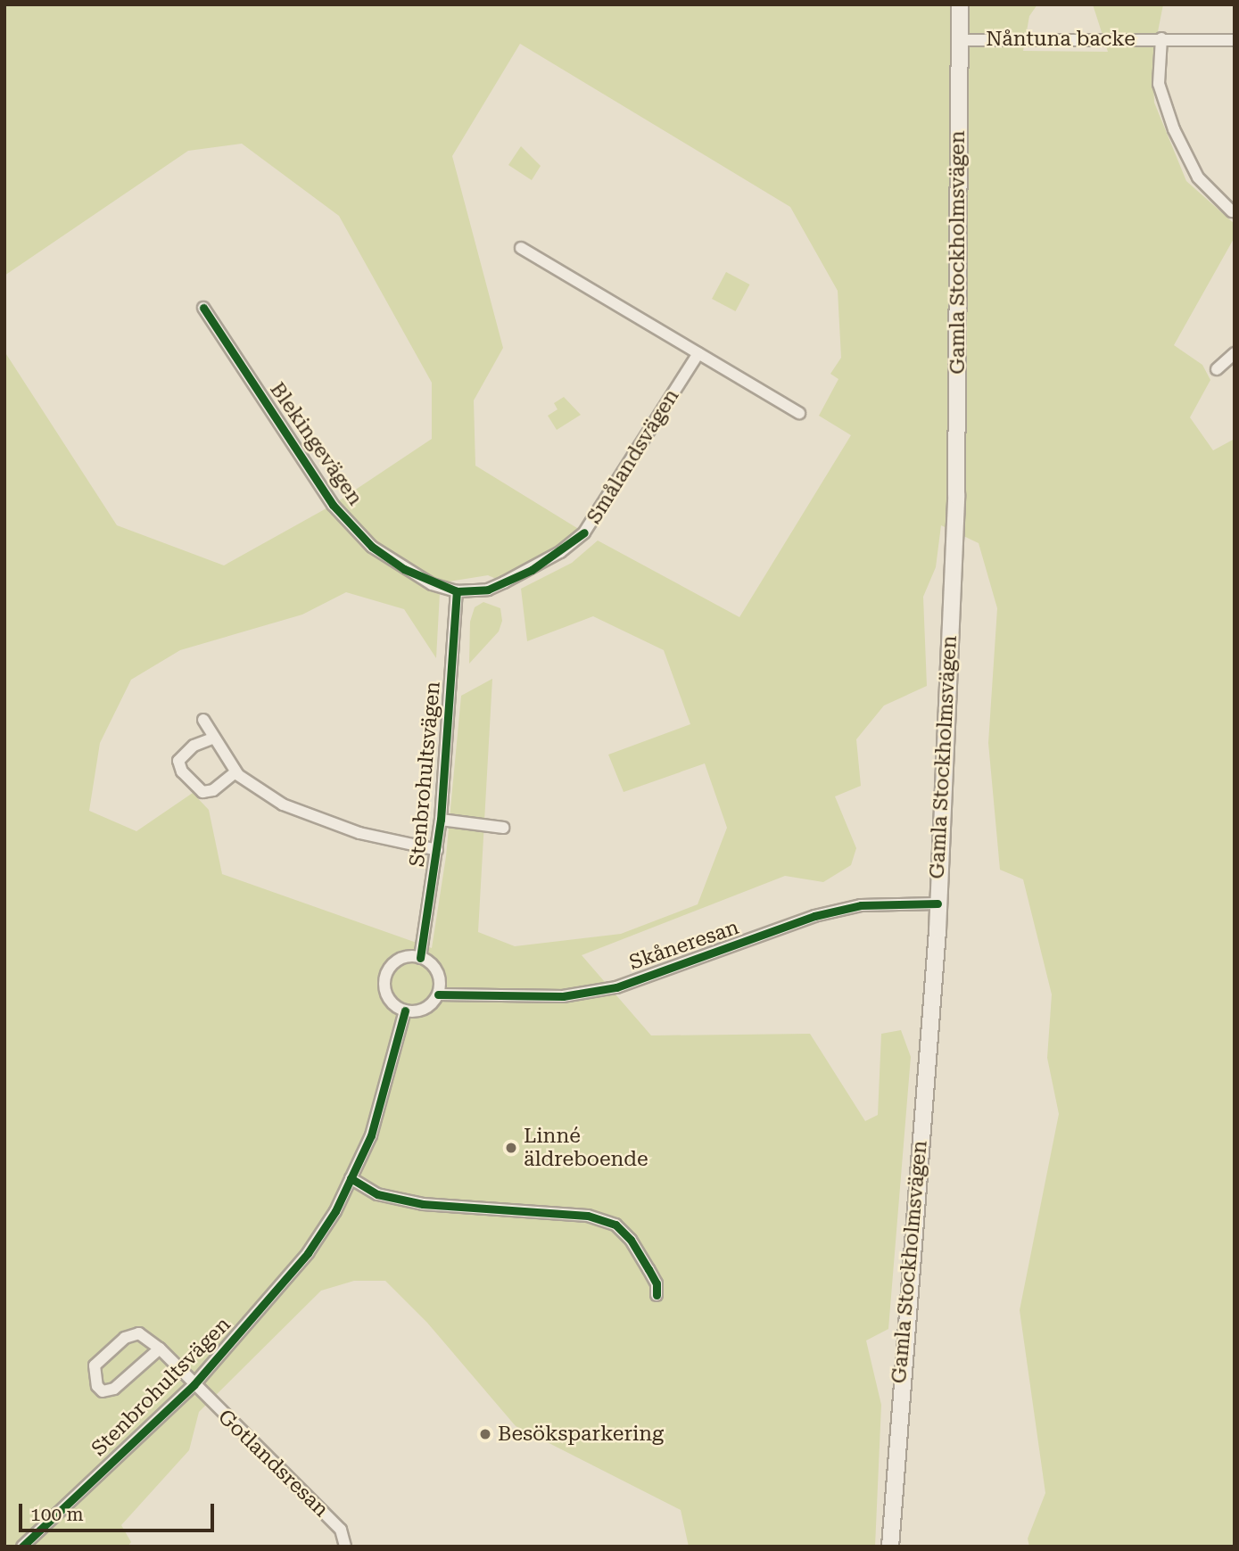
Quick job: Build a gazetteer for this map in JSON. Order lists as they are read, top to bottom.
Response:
{
  "streets": {
    "main road": ["Gamla Stockholmsvägen"],
    "street": [
      "Nåntuna backe",
      "Blekingevägen",
      "Smålandsvägen",
      "Stenbrohultsvägen",
      "Skåneresan",
      "Gotlandsresan"
    ]
  },
  "crossings": [
    ["Nåntuna backe", "Gamla Stockholmsvägen"],
    ["Gamla Stockholmsvägen", "Skåneresan"],
    ["Blekingevägen", "Smålandsvägen"],
    ["Blekingevägen", "Stenbrohultsvägen"],
    ["Smålandsvägen", "Stenbrohultsvägen"],
    ["Stenbrohultsvägen", "Skåneresan"],
    ["Stenbrohultsvägen", "Gotlandsresan"]
  ],
  "places": ["Linné äldreboende", "Besöksparkering"],
  "scale_bar": "100 m"
}
